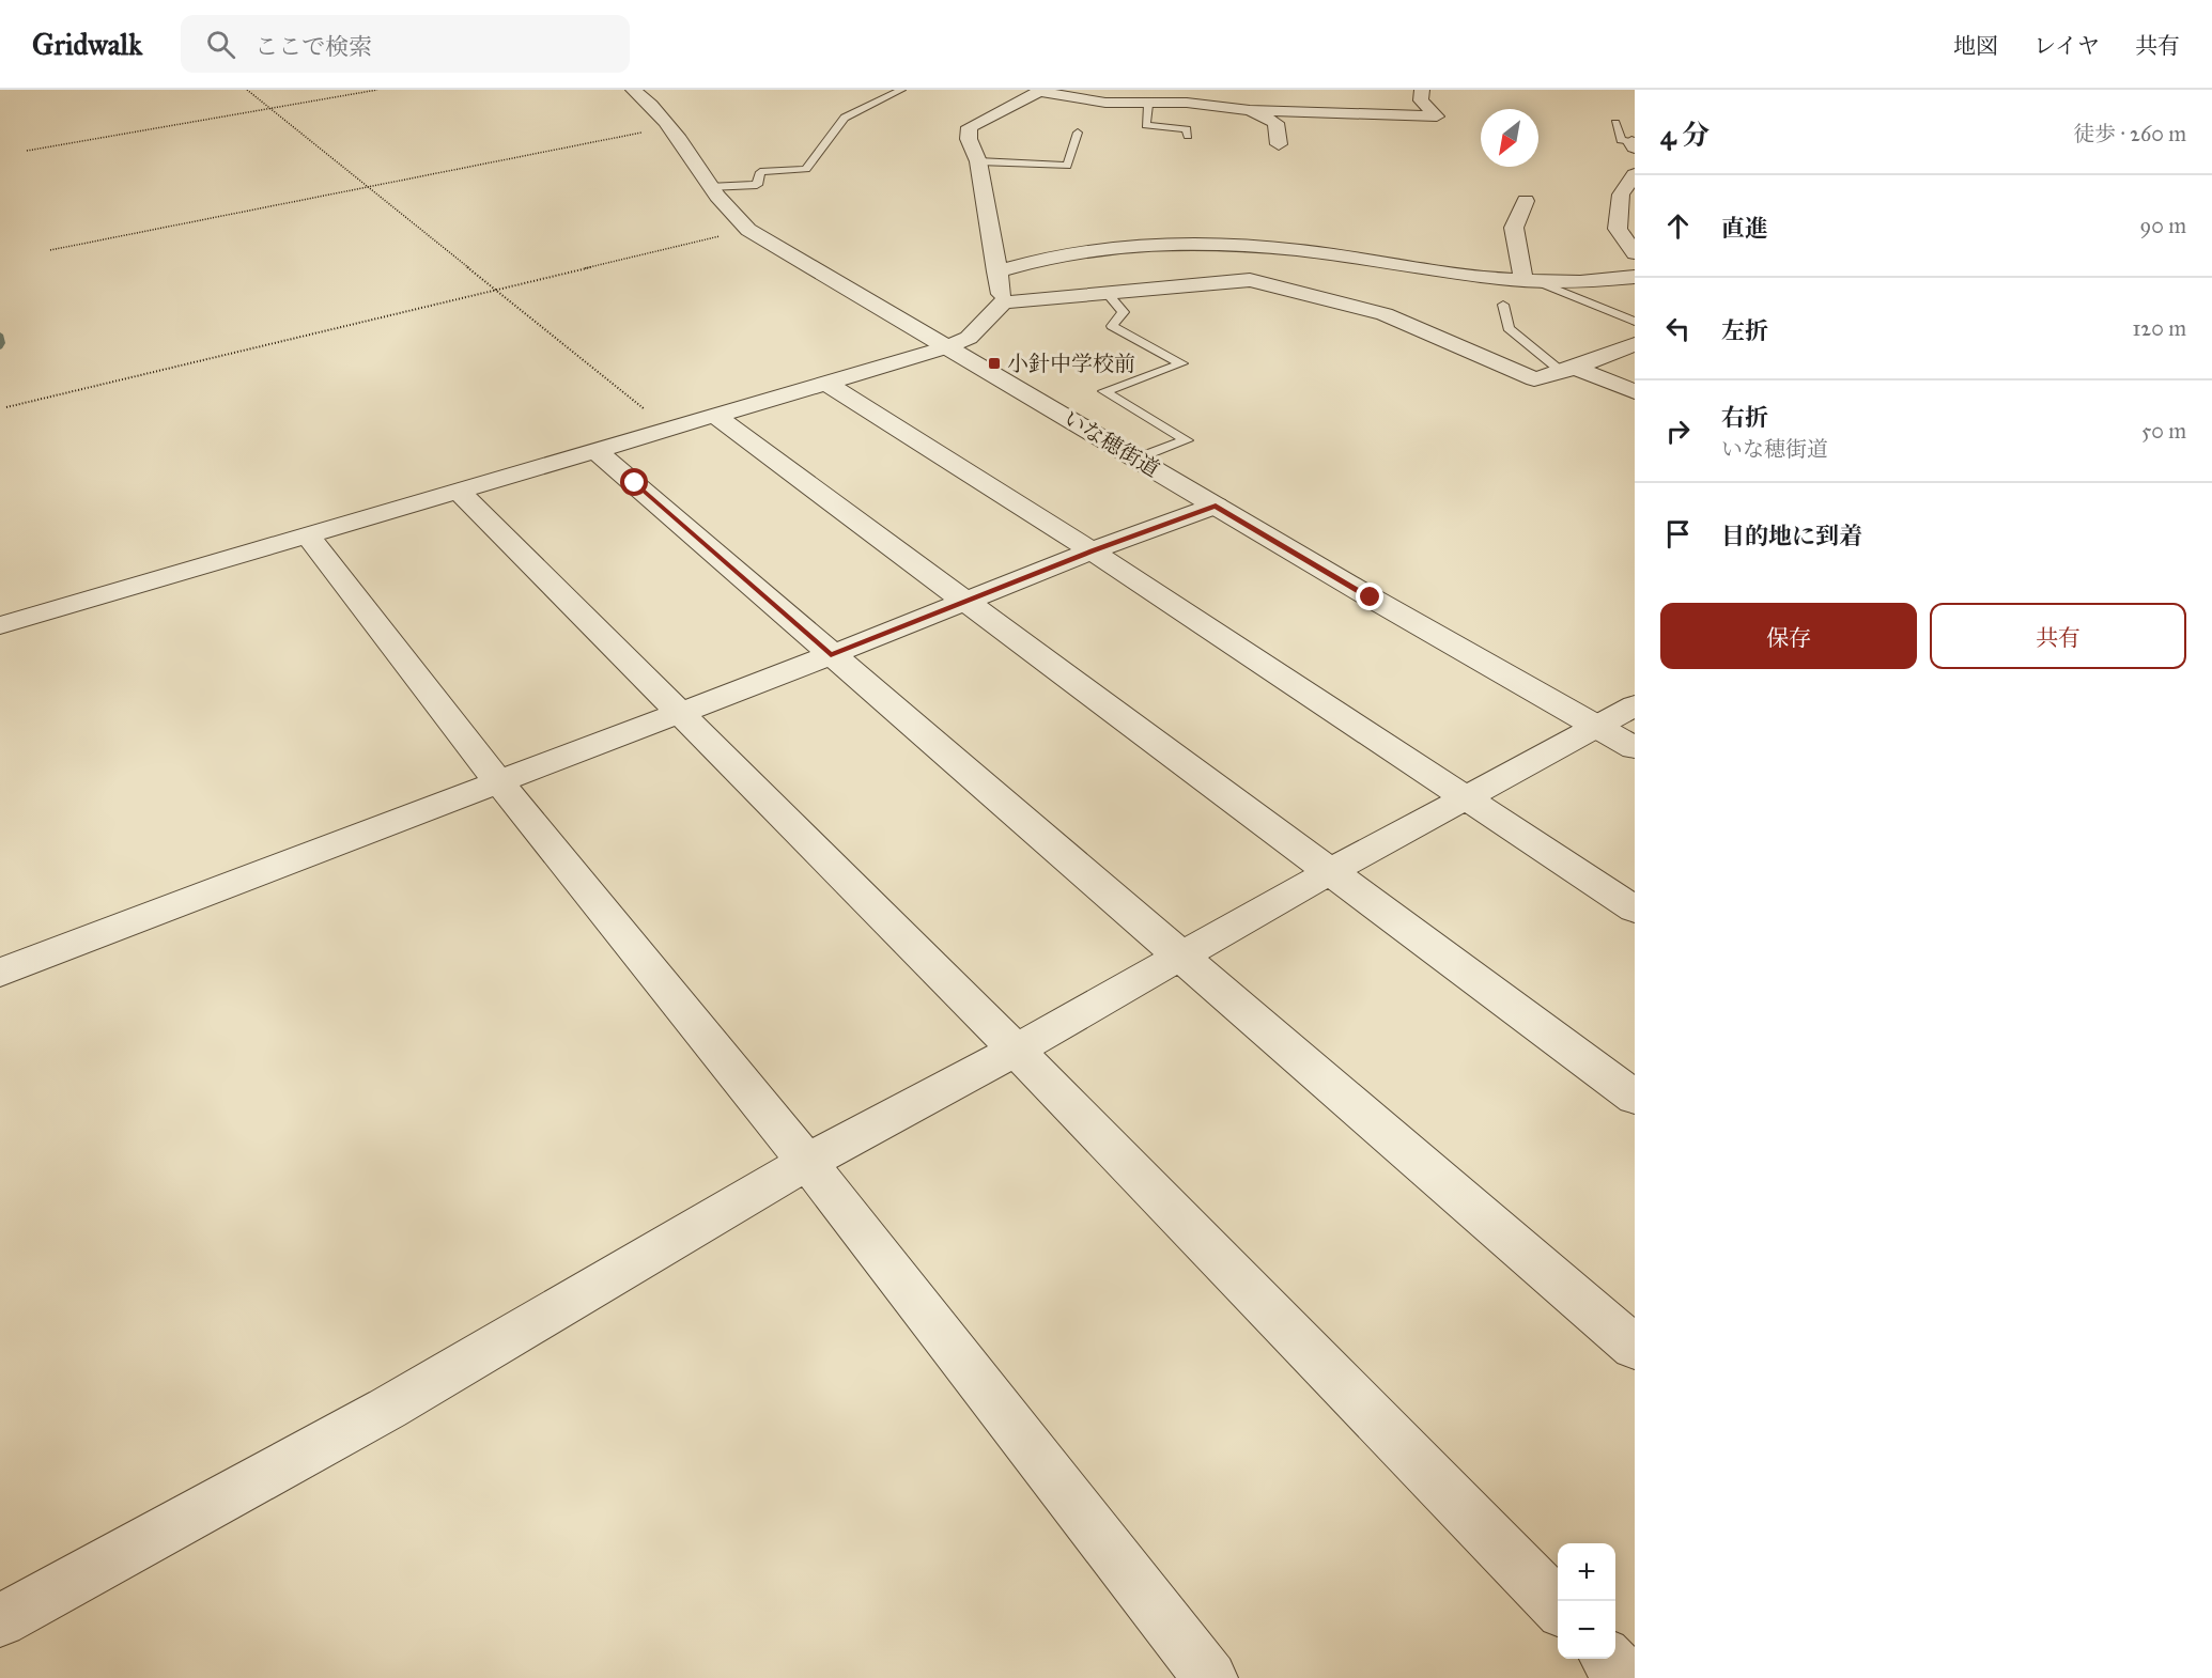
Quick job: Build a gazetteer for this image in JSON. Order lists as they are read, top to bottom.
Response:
{
  "streets": {
    "street": ["いな穂街道"]
  },
  "places": {
    "transit": ["小針中学校前"]
  },
  "north": "bottom left",
  "page": {
    "header": "Gridwalk",
    "search": "ここで検索",
    "nav": ["地図", "レイヤ", "共有"],
    "heading": ["4 分", "徒歩 · 260 m"],
    "list": [
      ["直進", "90 m"],
      ["左折", "120 m"],
      ["右折", "いな穂街道", "50 m"],
      "目的地に到着"
    ],
    "buttons": ["保存", "共有"],
    "map_buttons": ["+", "−"]
  }
}
